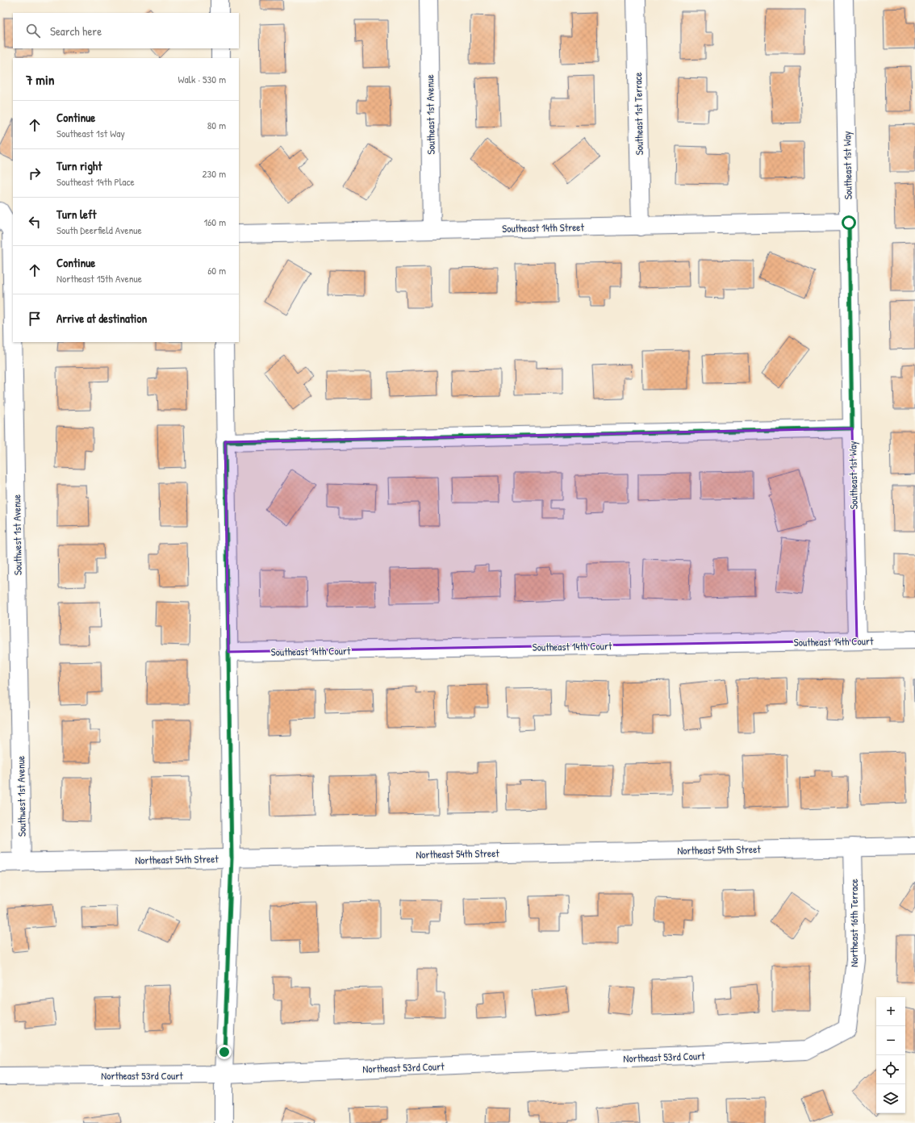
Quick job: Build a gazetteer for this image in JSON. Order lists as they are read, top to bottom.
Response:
{
  "streets": {
    "street": [
      "Southeast 1st Terrace",
      "Southeast 1st Avenue",
      "Southeast 1st Way",
      "Southeast 14th Street",
      "Southwest 1st Avenue",
      "Southeast 14th Court",
      "Northeast 54th Street",
      "Northeast 16th Terrace",
      "Northeast 53rd Court"
    ]
  },
  "crossings": [
    ["Southeast 1st Terrace", "Southeast 14th Street"],
    ["Southeast 1st Avenue", "Southeast 14th Street"],
    ["Southeast 1st Way", "Southeast 14th Street"],
    ["Southeast 1st Way", "Southeast 14th Court"],
    ["Southwest 1st Avenue", "Northeast 54th Street"],
    ["Northeast 54th Street", "Northeast 16th Terrace"],
    ["Northeast 16th Terrace", "Northeast 53rd Court"]
  ],
  "page": {
    "search": "Search here",
    "heading": ["7 min", "Walk · 530 m"],
    "list": [
      ["Continue", "Southeast 1st Way", "80 m"],
      ["Turn right", "Southeast 14th Place", "230 m"],
      ["Turn left", "South Deerfield Avenue", "160 m"],
      ["Continue", "Northeast 15th Avenue", "60 m"],
      "Arrive at destination"
    ],
    "map_buttons": ["+", "−"]
  }
}
